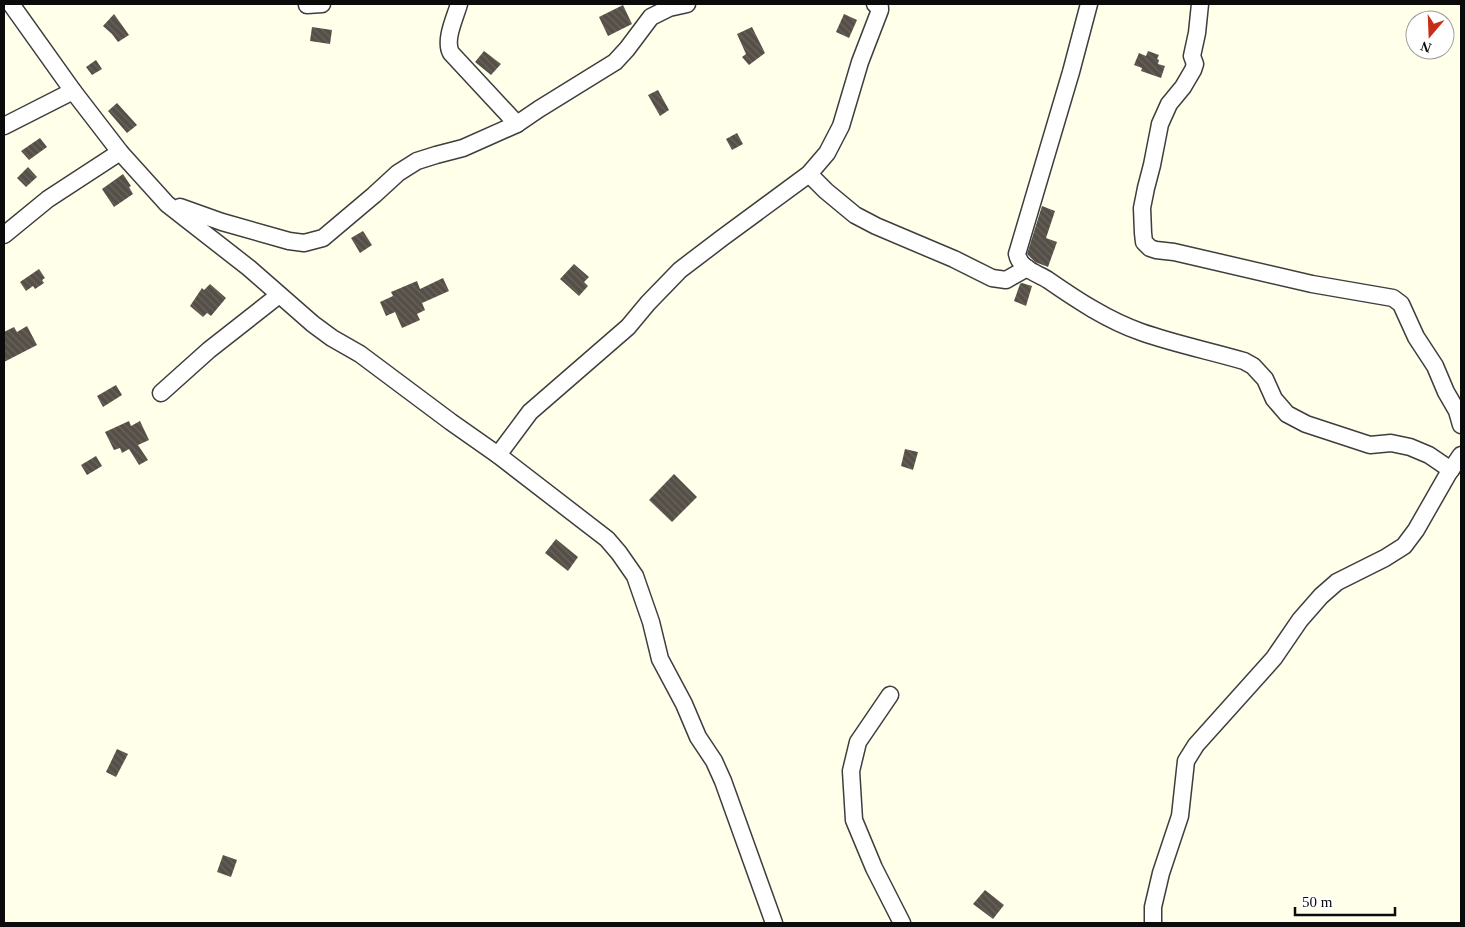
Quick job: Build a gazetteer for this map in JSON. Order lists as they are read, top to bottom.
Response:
{
  "scale_bar": "50 m",
  "north": "bottom"
}
